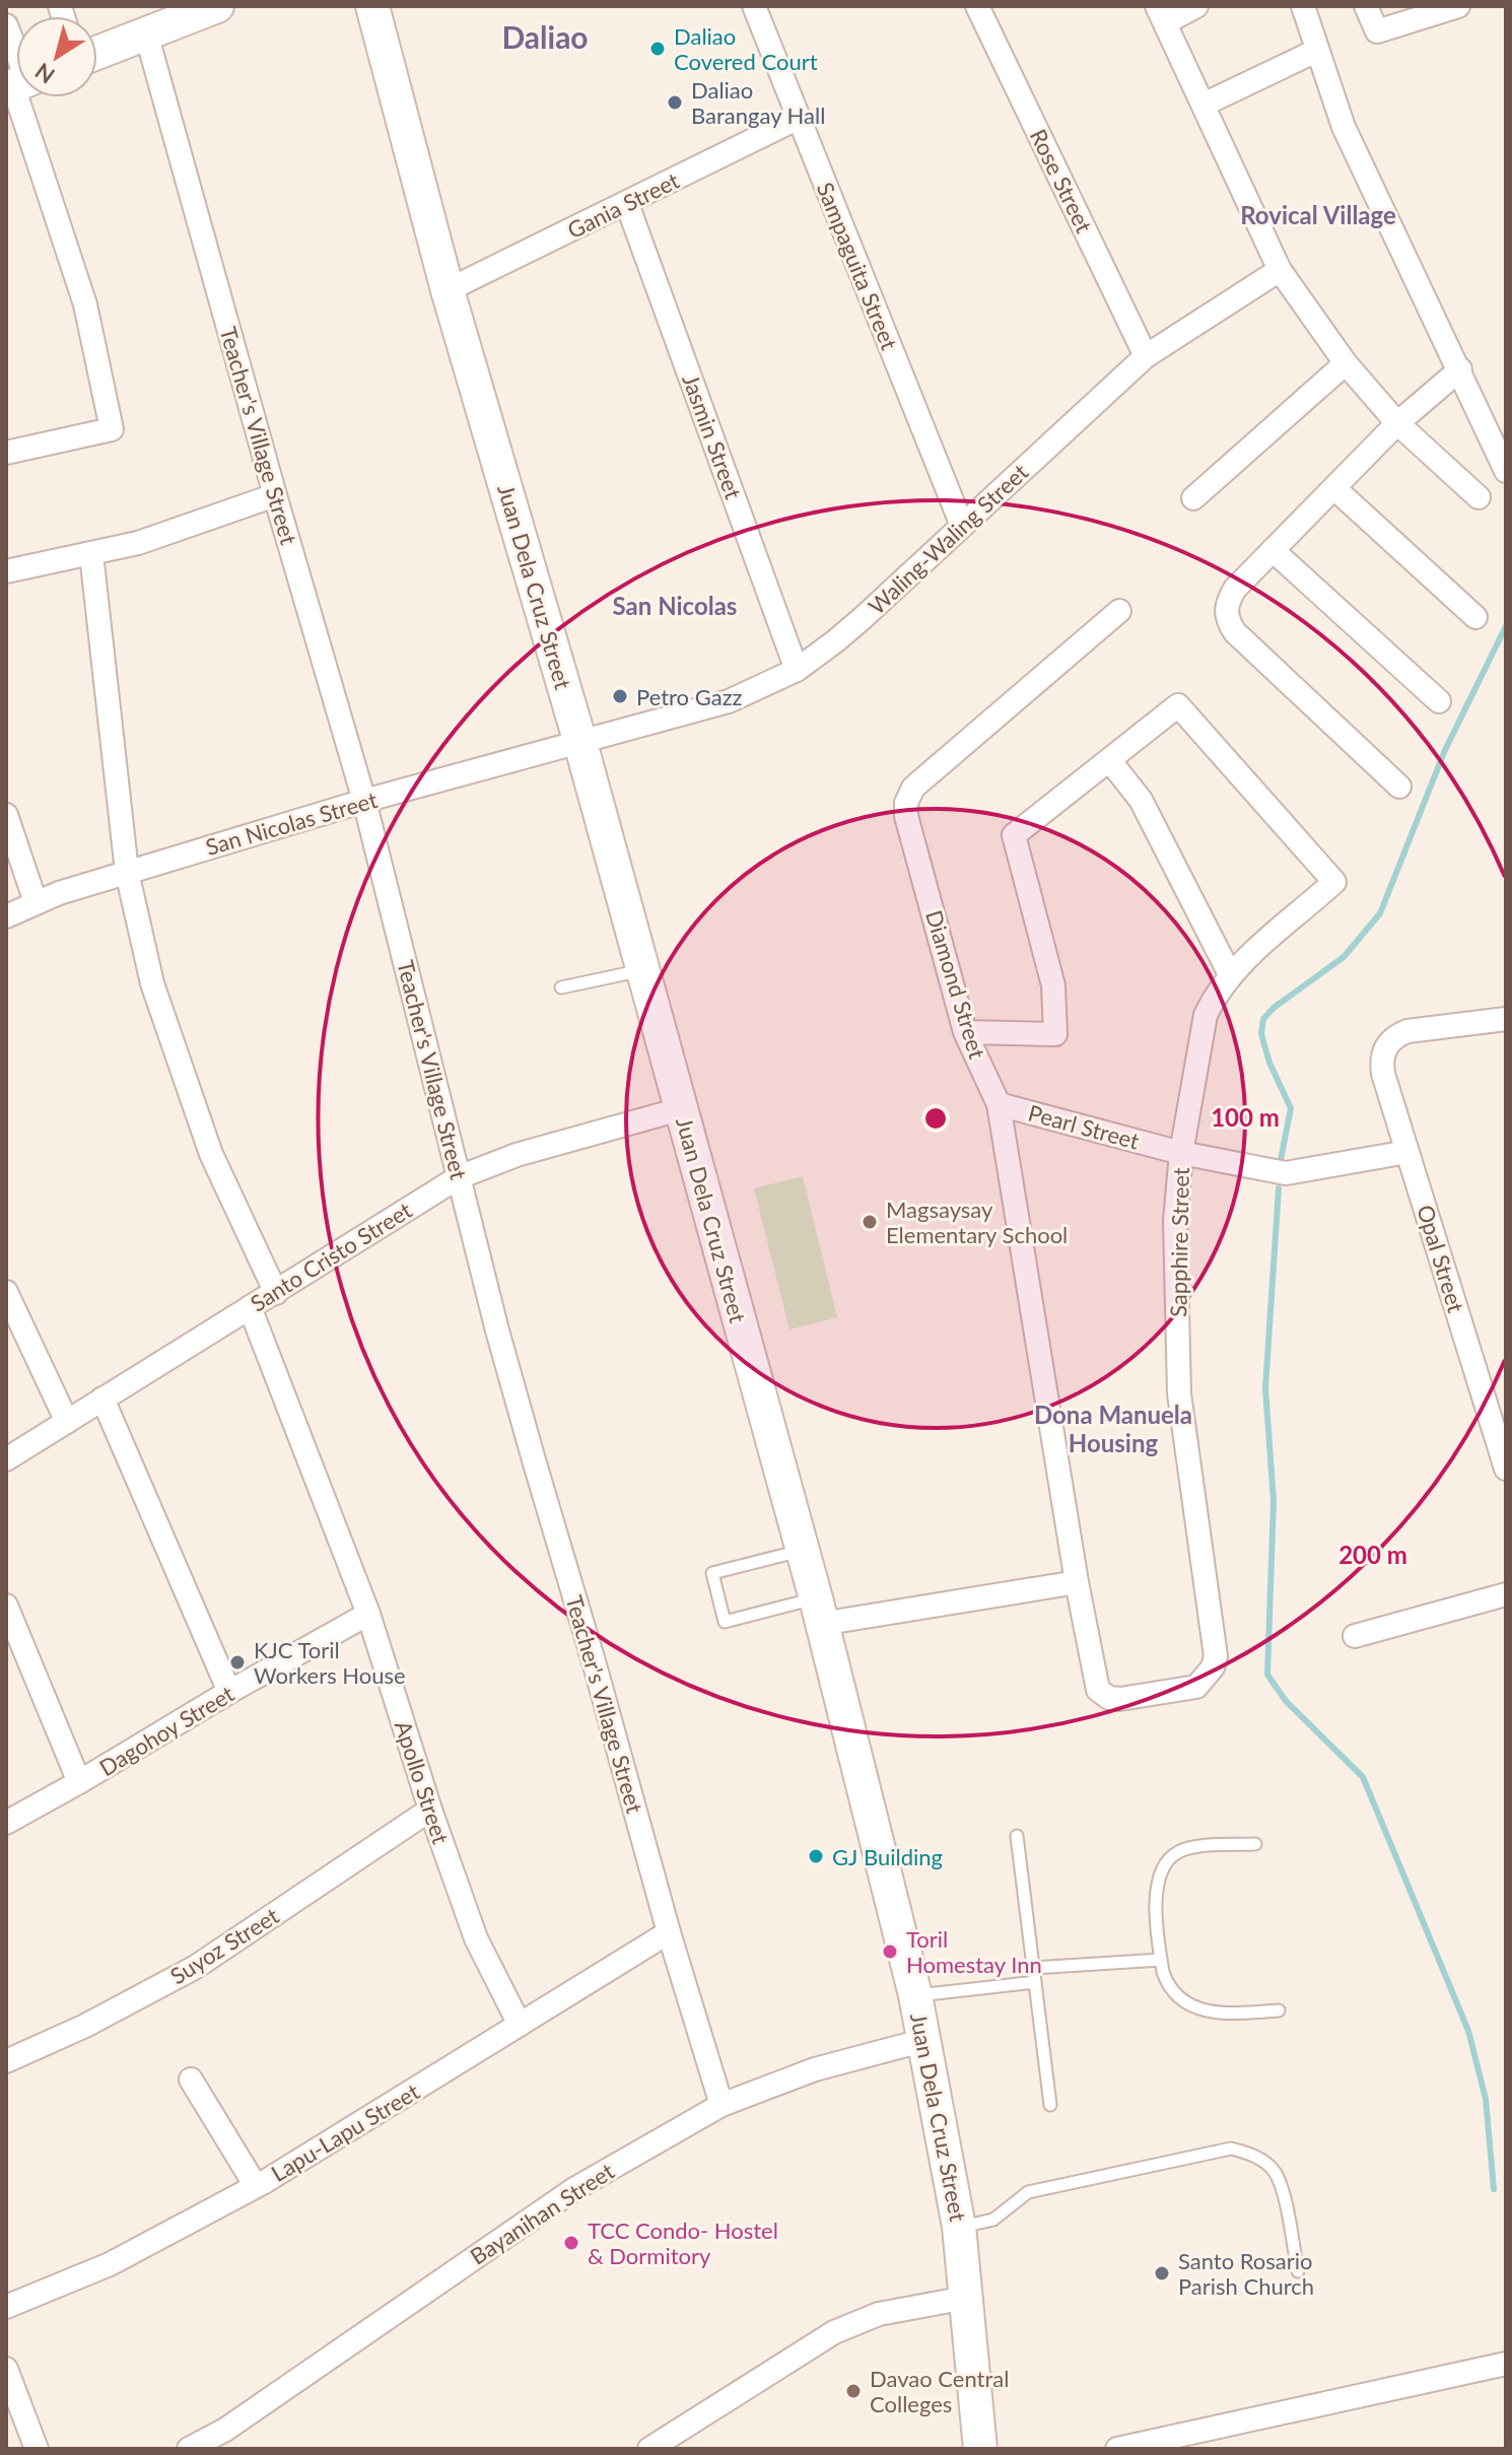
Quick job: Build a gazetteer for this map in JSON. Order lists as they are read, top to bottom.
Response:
{
  "streets": {
    "street": [
      "Rose Street",
      "Gania Street",
      "Sampaguita Street",
      "Teacher's Village Street",
      "Jasmin Street",
      "Waling-Waling Street",
      "Juan Dela Cruz Street",
      "San Nicolas Street",
      "Diamond Street",
      "Pearl Street",
      "Sapphire Street",
      "Santo Cristo Street",
      "Opal Street",
      "Dagohoy Street",
      "Apollo Street",
      "Suyoz Street",
      "Lapu-Lapu Street",
      "Bayanihan Street"
    ]
  },
  "crossings": [
    ["Rose Street", "Waling-Waling Street"],
    ["Gania Street", "Sampaguita Street"],
    ["Gania Street", "Jasmin Street"],
    ["Gania Street", "Juan Dela Cruz Street"],
    ["Sampaguita Street", "Waling-Waling Street"],
    ["Teacher's Village Street", "San Nicolas Street"],
    ["Teacher's Village Street", "Santo Cristo Street"],
    ["Teacher's Village Street", "Lapu-Lapu Street"],
    ["Teacher's Village Street", "Bayanihan Street"],
    ["Jasmin Street", "Waling-Waling Street"],
    ["Waling-Waling Street", "Juan Dela Cruz Street"],
    ["Waling-Waling Street", "San Nicolas Street"],
    ["Juan Dela Cruz Street", "San Nicolas Street"],
    ["Juan Dela Cruz Street", "Santo Cristo Street"],
    ["Juan Dela Cruz Street", "Bayanihan Street"],
    ["Diamond Street", "Pearl Street"],
    ["Diamond Street", "Sapphire Street"],
    ["Pearl Street", "Sapphire Street"],
    ["Pearl Street", "Opal Street"],
    ["Santo Cristo Street", "Apollo Street"],
    ["Dagohoy Street", "Apollo Street"],
    ["Apollo Street", "Suyoz Street"],
    ["Apollo Street", "Lapu-Lapu Street"]
  ],
  "districts": [
    "Daliao",
    "Rovical Village",
    "San Nicolas",
    "Dona Manuela Housing"
  ],
  "places": [
    "Daliao Covered Court",
    "Daliao Barangay Hall",
    "Petro Gazz",
    "Magsaysay Elementary School",
    "KJC Toril Workers House",
    "GJ Building",
    "Toril Homestay Inn",
    "TCC Condo- Hostel & Dormitory",
    "Santo Rosario Parish Church",
    "Davao Central Colleges"
  ],
  "north": "bottom left",
  "rings": ["100 m", "200 m"]
}
